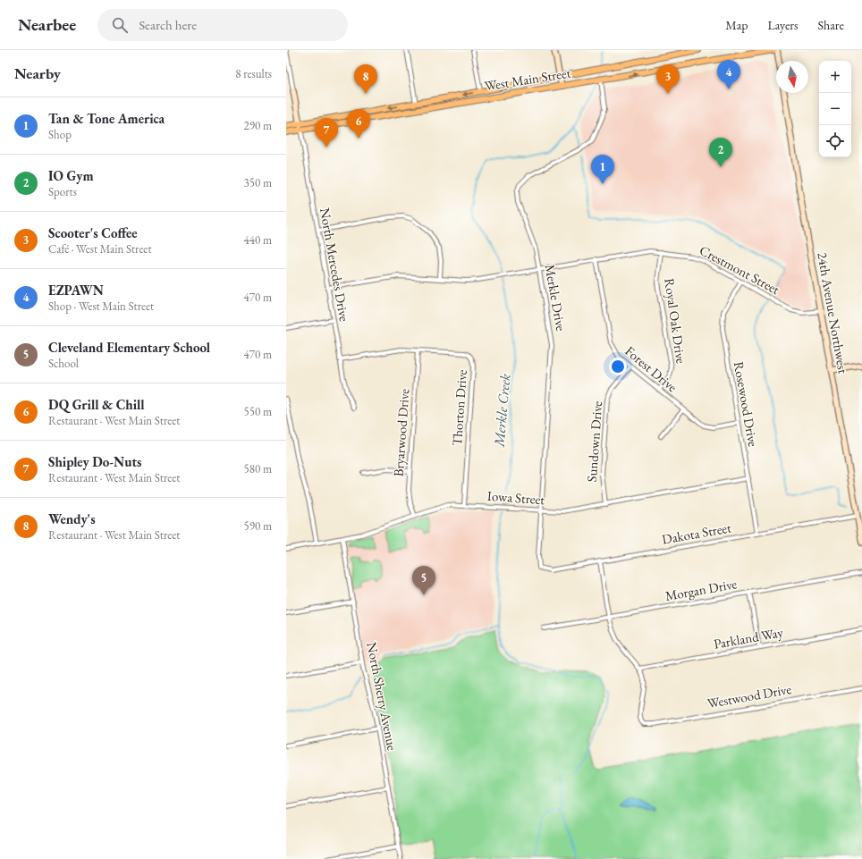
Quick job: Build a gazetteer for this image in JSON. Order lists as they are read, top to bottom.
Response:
{
  "streets": {
    "main road": ["West Main Street", "24th Avenue Northwest"],
    "street": [
      "North Mercedes Drive",
      "Crestmont Street",
      "Merkle Drive",
      "Royal Oak Drive",
      "Forest Drive",
      "Rosewood Drive",
      "Thorton Drive",
      "Bryarwood Drive",
      "Sundown Drive",
      "Iowa Street",
      "Dakota Street",
      "Morgan Drive",
      "Parkland Way",
      "North Sherry Avenue",
      "Westwood Drive"
    ]
  },
  "crossings": [
    ["West Main Street", "North Mercedes Drive"],
    ["West Main Street", "Merkle Drive"],
    ["North Mercedes Drive", "Crestmont Street"],
    ["Crestmont Street", "Merkle Drive"],
    ["Crestmont Street", "24th Avenue Northwest"],
    ["Crestmont Street", "Royal Oak Drive"],
    ["Crestmont Street", "Forest Drive"],
    ["Crestmont Street", "Rosewood Drive"],
    ["Merkle Drive", "Iowa Street"],
    ["Merkle Drive", "Dakota Street"],
    ["24th Avenue Northwest", "Dakota Street"],
    ["Royal Oak Drive", "Forest Drive"],
    ["Forest Drive", "Rosewood Drive"],
    ["Forest Drive", "Sundown Drive"],
    ["Rosewood Drive", "Iowa Street"],
    ["Rosewood Drive", "Dakota Street"],
    ["Thorton Drive", "Bryarwood Drive"],
    ["Thorton Drive", "Iowa Street"],
    ["Bryarwood Drive", "Iowa Street"],
    ["Sundown Drive", "Iowa Street"],
    ["Iowa Street", "North Sherry Avenue"],
    ["Parkland Way", "Westwood Drive"]
  ],
  "water": ["Merkle Creek"],
  "north": "bottom",
  "page": {
    "header": "Nearbee",
    "search": "Search here",
    "nav": ["Map", "Layers", "Share"],
    "heading": ["Nearby", "8 results"],
    "pins": [
      "4",
      "3",
      "8",
      "6",
      "7",
      "2",
      "1",
      "5"
    ],
    "map_buttons": ["+", "−"],
    "list": [
      {
        "mark": "1",
        "name": "Tan & Tone America",
        "note": "Shop",
        "value": "290 m"
      },
      {
        "mark": "2",
        "name": "IO Gym",
        "note": "Sports",
        "value": "350 m"
      },
      {
        "mark": "3",
        "name": "Scooter's Coffee",
        "note": "Café · West Main Street",
        "value": "440 m"
      },
      {
        "mark": "4",
        "name": "EZPAWN",
        "note": "Shop · West Main Street",
        "value": "470 m"
      },
      {
        "mark": "5",
        "name": "Cleveland Elementary School",
        "note": "School",
        "value": "470 m"
      },
      {
        "mark": "6",
        "name": "DQ Grill & Chill",
        "note": "Restaurant · West Main Street",
        "value": "550 m"
      },
      {
        "mark": "7",
        "name": "Shipley Do-Nuts",
        "note": "Restaurant · West Main Street",
        "value": "580 m"
      },
      {
        "mark": "8",
        "name": "Wendy's",
        "note": "Restaurant · West Main Street",
        "value": "590 m"
      }
    ]
  }
}
